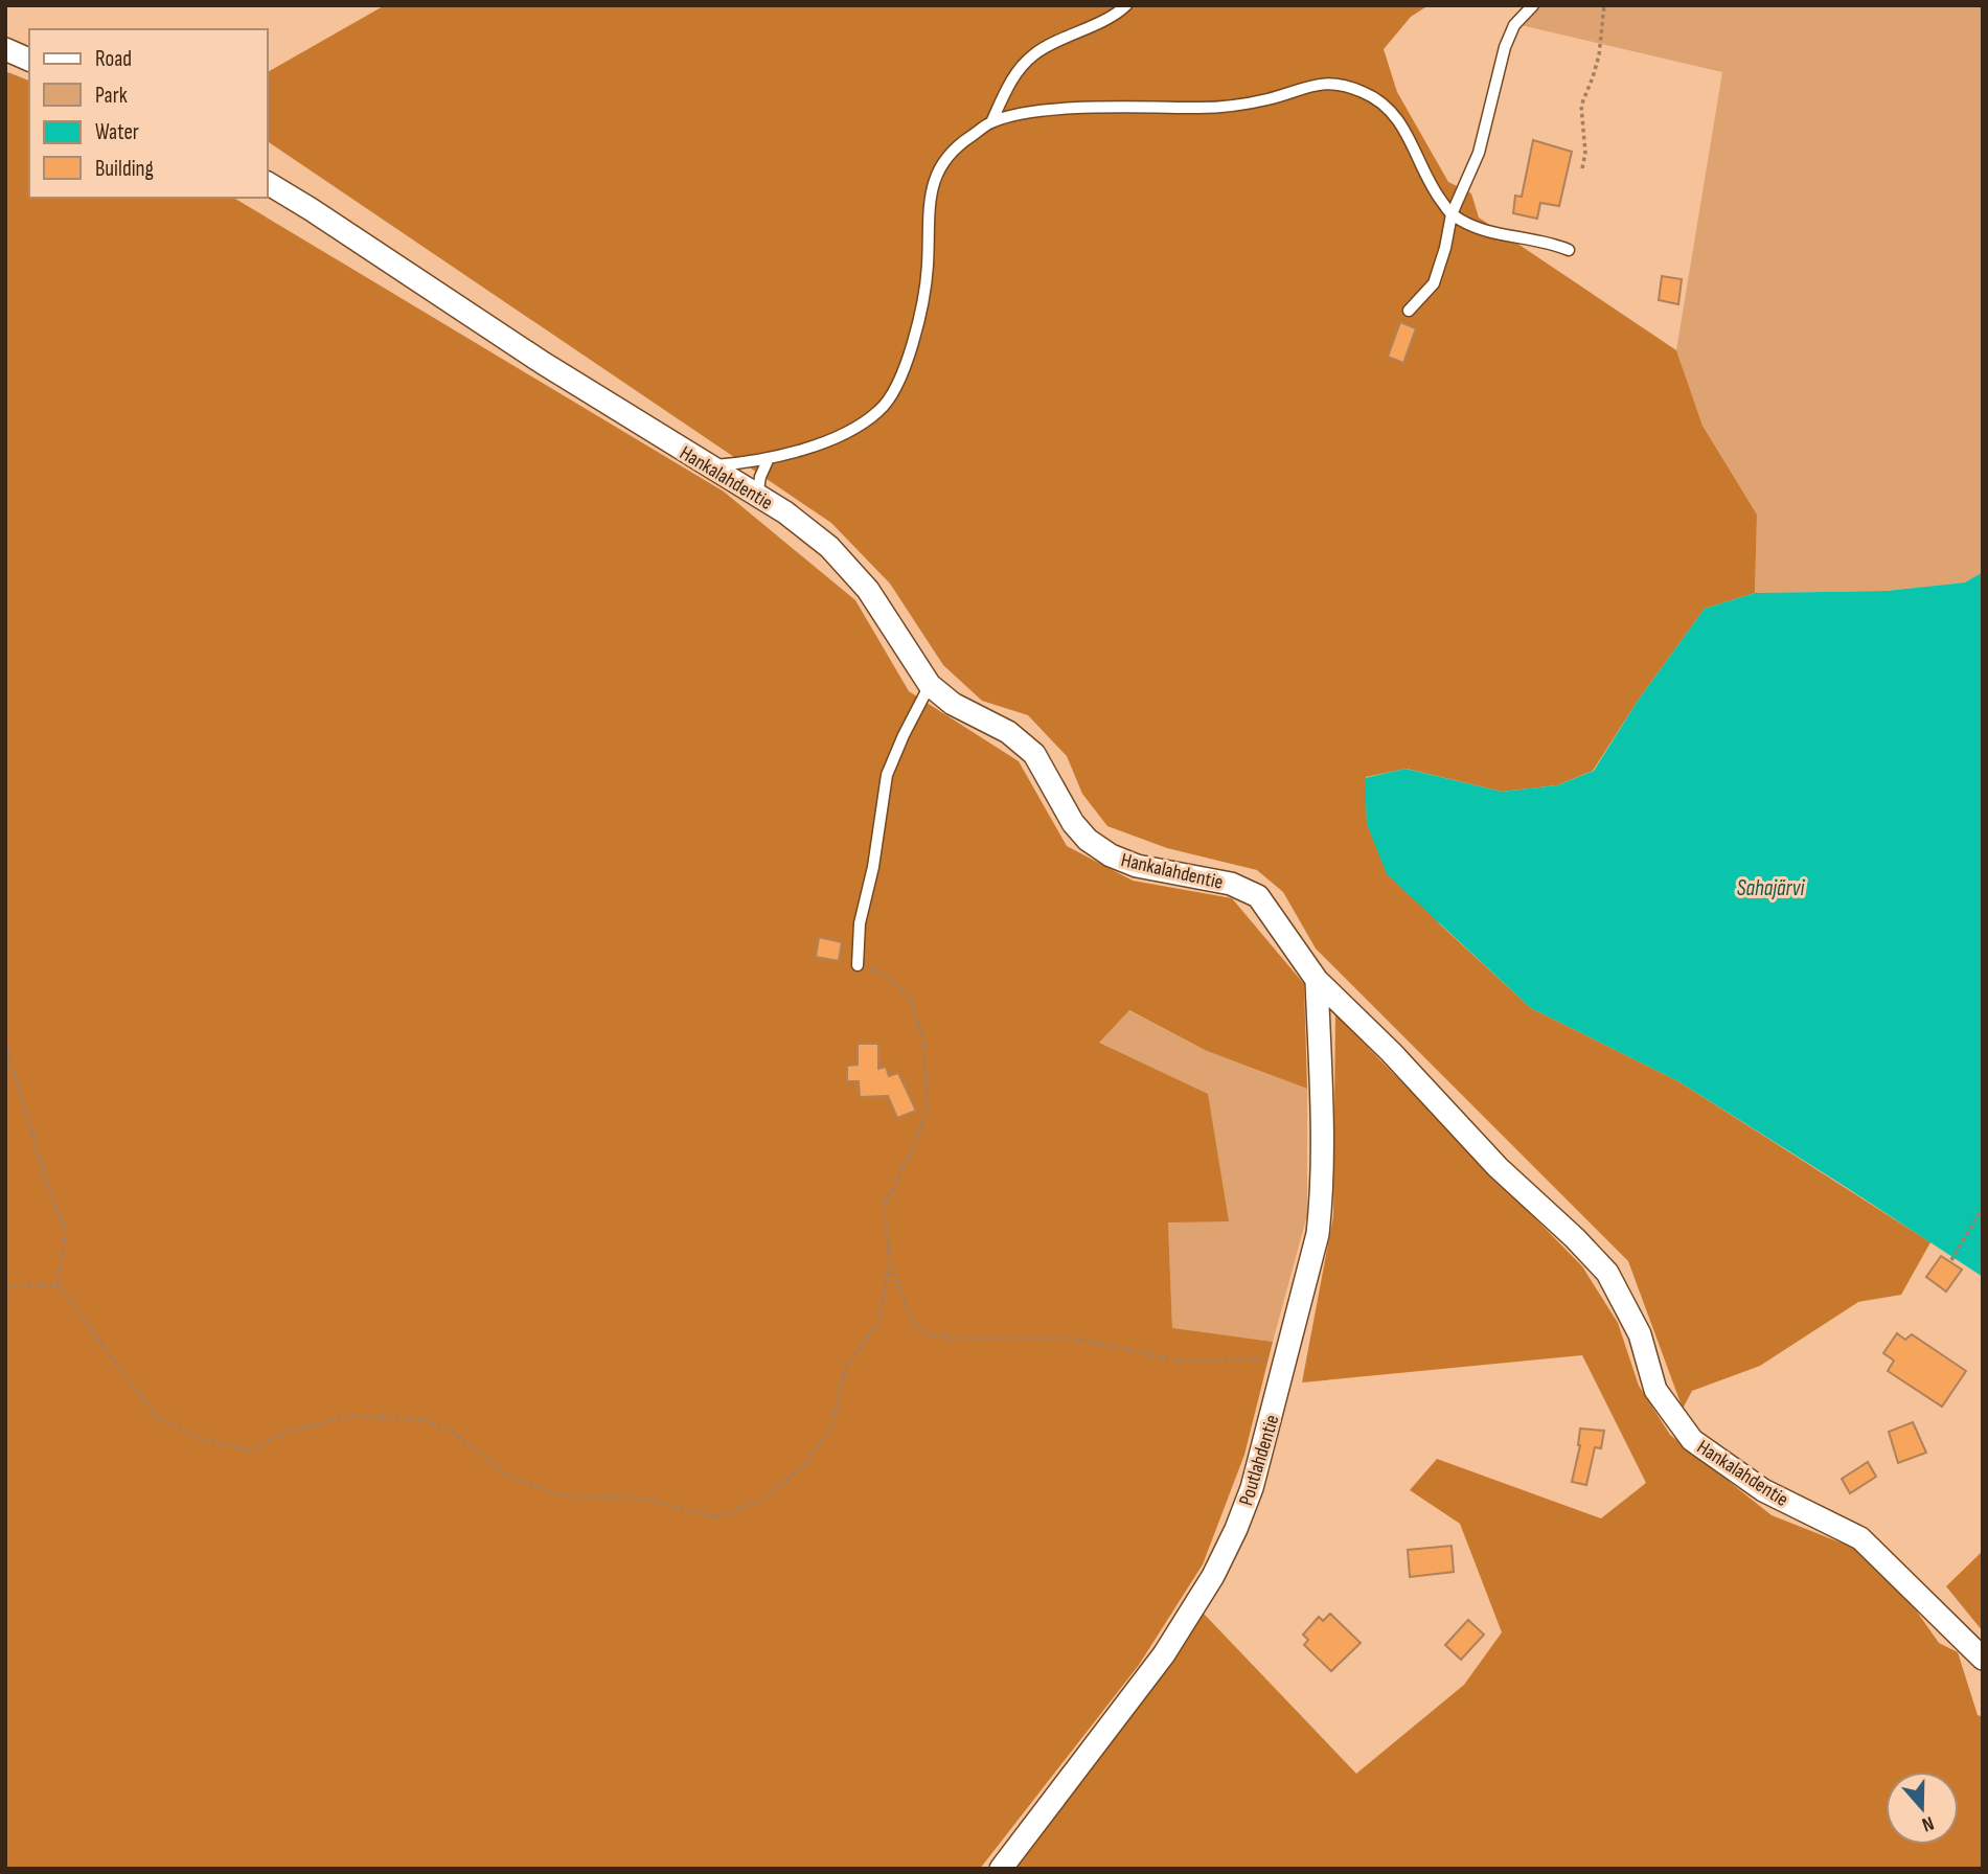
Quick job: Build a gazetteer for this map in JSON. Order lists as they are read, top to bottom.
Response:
{
  "streets": {
    "street": ["Hankalahdentie", "Poutlahdentie"]
  },
  "crossings": [
    ["Hankalahdentie", "Poutlahdentie"]
  ],
  "water": ["Sahajärvi"],
  "legend": [
    "Road",
    "Park",
    "Water",
    "Building"
  ],
  "north": "bottom"
}
